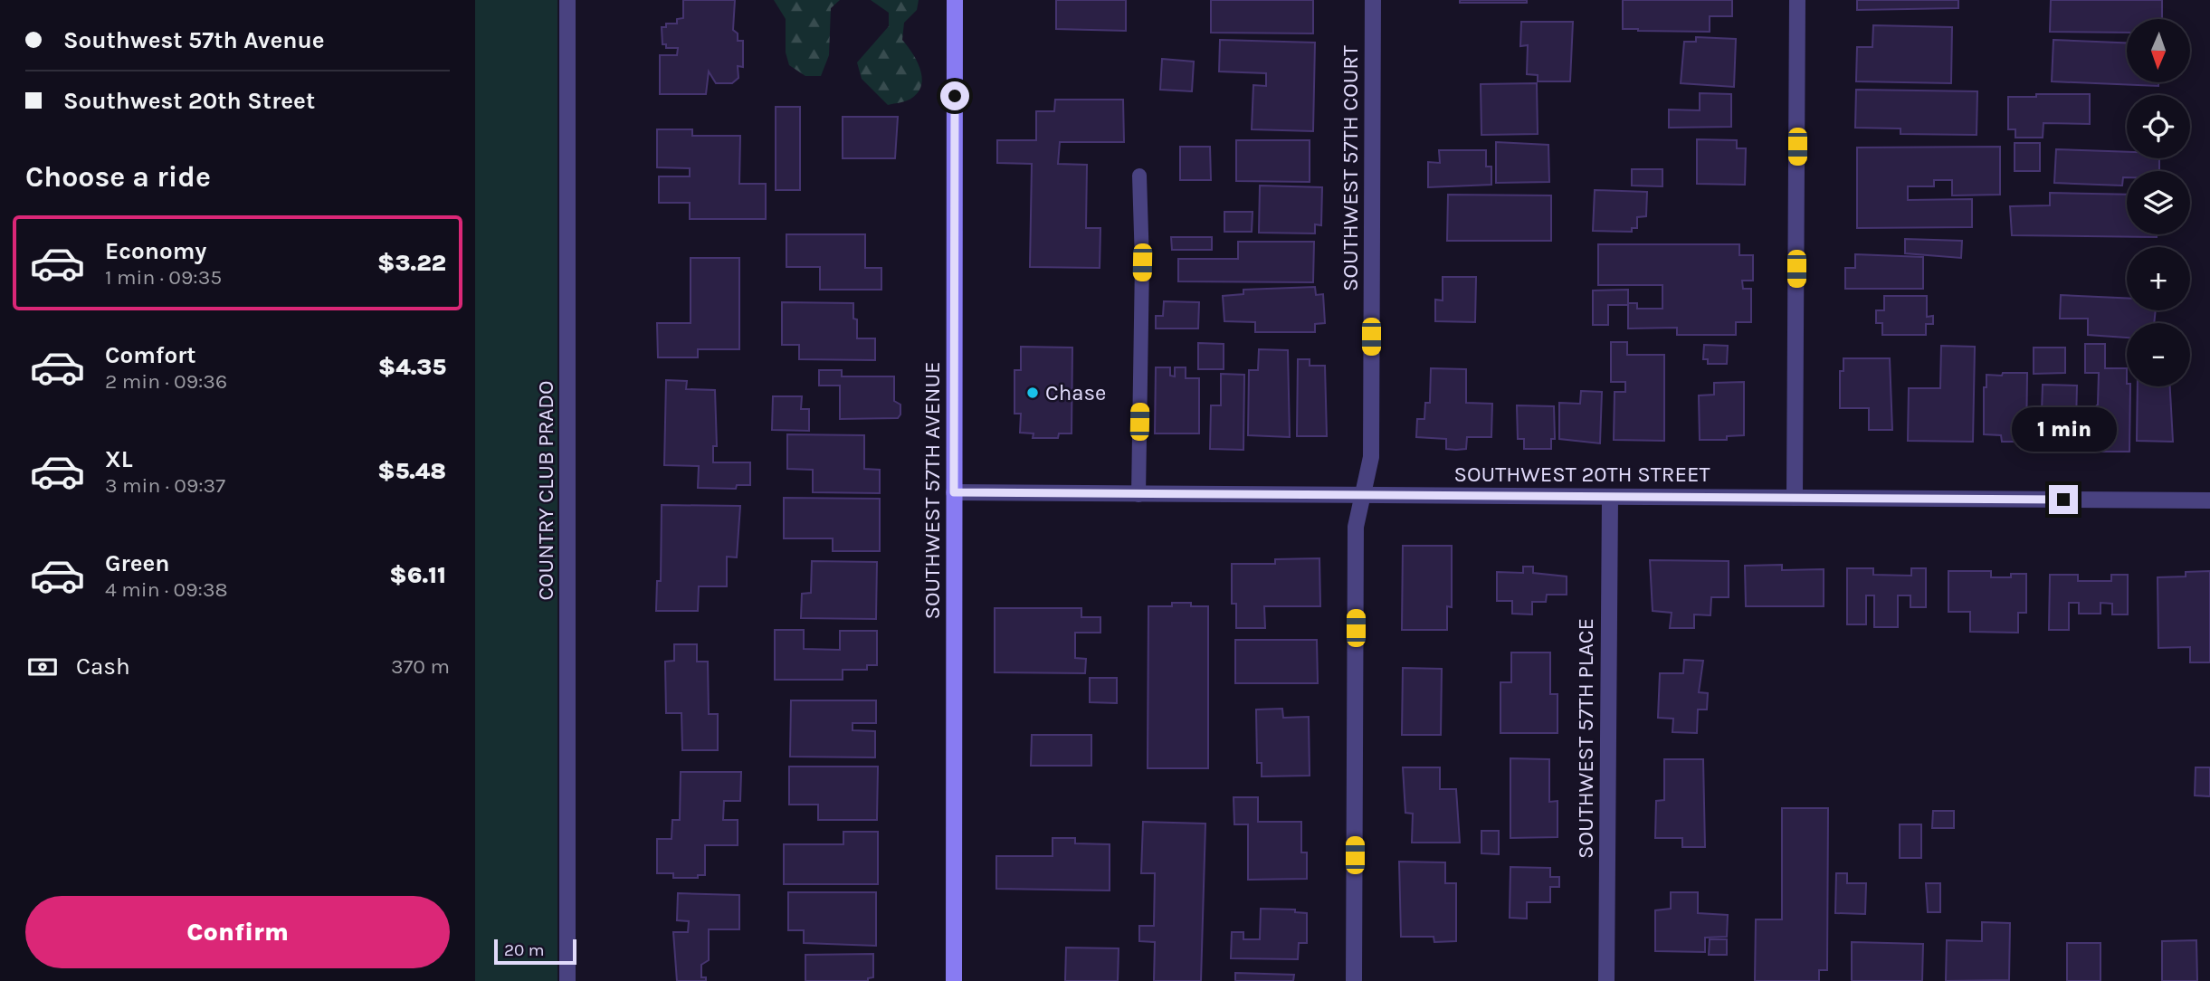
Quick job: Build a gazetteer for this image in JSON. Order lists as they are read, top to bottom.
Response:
{
  "streets": {
    "main road": ["SOUTHWEST 57TH AVENUE"],
    "street": [
      "SOUTHWEST 57TH COURT",
      "SOUTHWEST 20TH STREET",
      "COUNTRY CLUB PRADO",
      "SOUTHWEST 57TH PLACE"
    ]
  },
  "crossings": [
    ["SOUTHWEST 57TH COURT", "SOUTHWEST 20TH STREET"],
    ["SOUTHWEST 20TH STREET", "SOUTHWEST 57TH AVENUE"],
    ["SOUTHWEST 20TH STREET", "SOUTHWEST 57TH PLACE"]
  ],
  "places": ["Chase"],
  "scale_bar": "20 m",
  "north": "bottom",
  "page": {
    "banner": ["Southwest 57th Avenue", "Southwest 20th Street"],
    "map_buttons": ["+", "−"],
    "heading": "Choose a ride",
    "list": [
      {
        "name": "Economy",
        "note": "1 min · 09:35",
        "value": "$3.22"
      },
      {
        "name": "Comfort",
        "note": "2 min · 09:36",
        "value": "$4.35"
      },
      {
        "name": "XL",
        "note": "3 min · 09:37",
        "value": "$5.48"
      },
      {
        "name": "Green",
        "note": "4 min · 09:38",
        "value": "$6.11"
      }
    ],
    "bubble": "1 min",
    "pay": ["Cash", "370 m"],
    "buttons": "Confirm",
    "scale": "20 m"
  }
}
